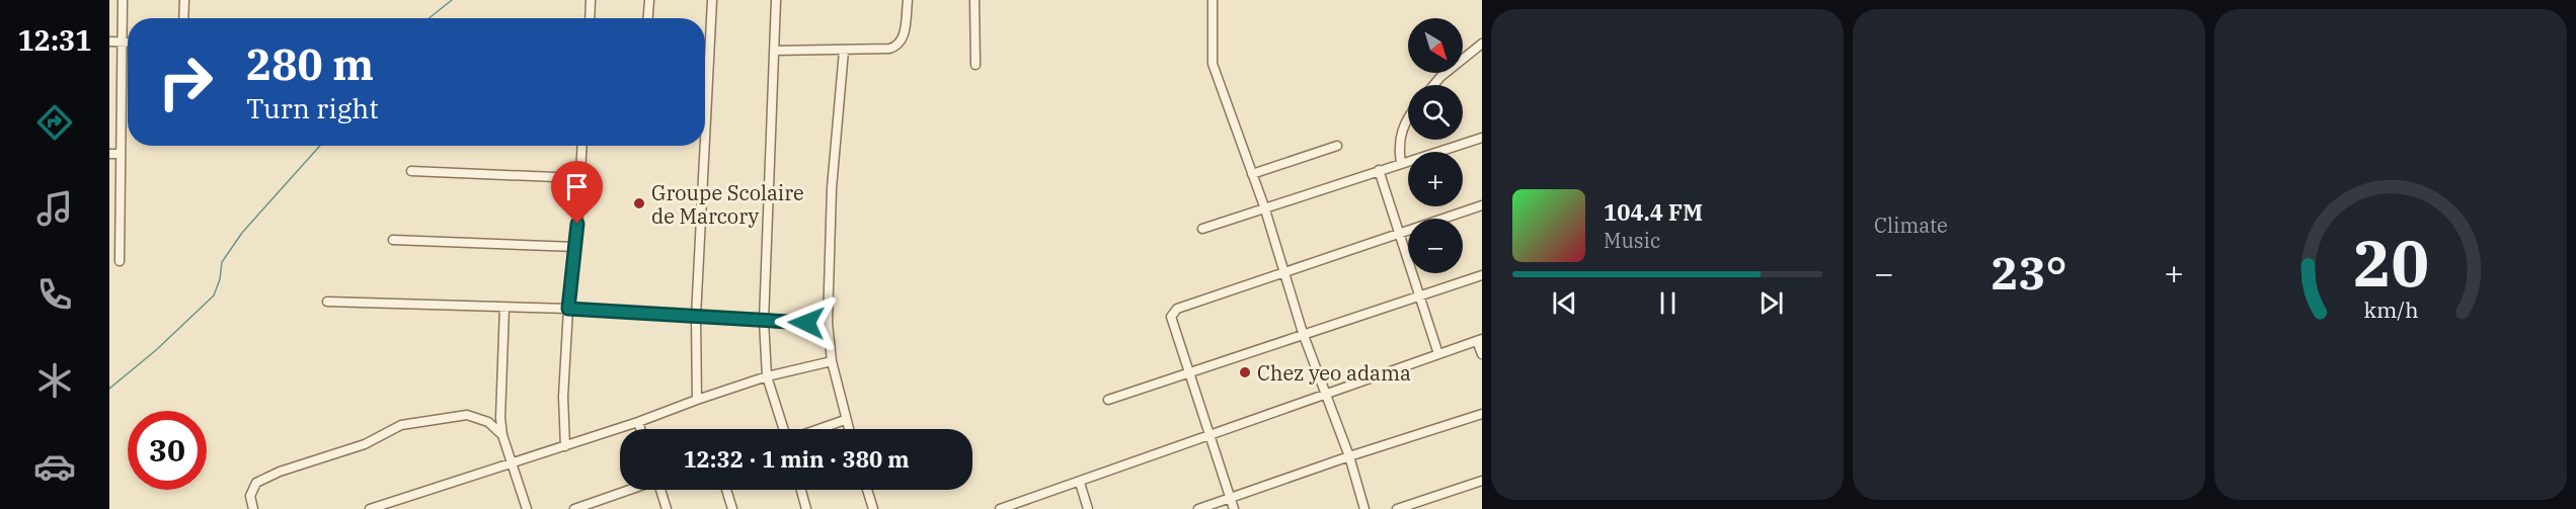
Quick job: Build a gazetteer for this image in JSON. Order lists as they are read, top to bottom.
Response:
{
  "places": ["Groupe Scolaire de Marcory", "Chez yeo adama"],
  "north": "bottom right",
  "page": {
    "tabs": "12:31",
    "tile": "Climate",
    "map_buttons": ["+", "−"],
    "turn": ["280 m", "Turn right"],
    "song": ["104.4 FM", "Music"],
    "heat": ["−", "23°", "+"],
    "limit": "30",
    "trip": "12:32 · 1 min · 380 m",
    "gauge": ["20", "km/h"]
  }
}
